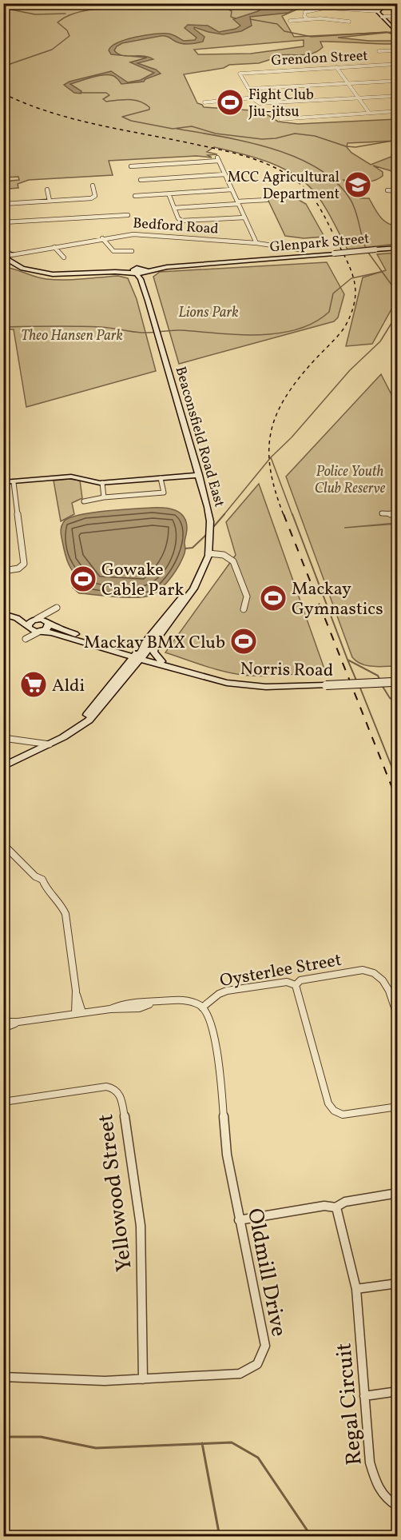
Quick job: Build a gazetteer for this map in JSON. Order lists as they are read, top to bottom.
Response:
{
  "streets": {
    "main road": ["Glenpark Street", "Beaconsfield Road East", "Norris Road"],
    "street": [
      "Grendon Street",
      "Bedford Road",
      "Oysterlee Street",
      "Yellowood Street",
      "Oldmill Drive",
      "Regal Circuit"
    ]
  },
  "crossings": [
    ["Glenpark Street", "Beaconsfield Road East"],
    ["Beaconsfield Road East", "Norris Road"],
    ["Oysterlee Street", "Oldmill Drive"],
    ["Yellowood Street", "Oldmill Drive"]
  ],
  "parks": ["Lions Park", "Theo Hansen Park", "Police Youth Club Reserve"],
  "places": {
    "sports": [
      "Fight Club Jiu-jitsu",
      "Gowake Cable Park",
      "Mackay Gymnastics",
      "Mackay BMX Club"
    ],
    "school or university": ["MCC Agricultural Department"],
    "supermarket": ["Aldi"]
  }
}
